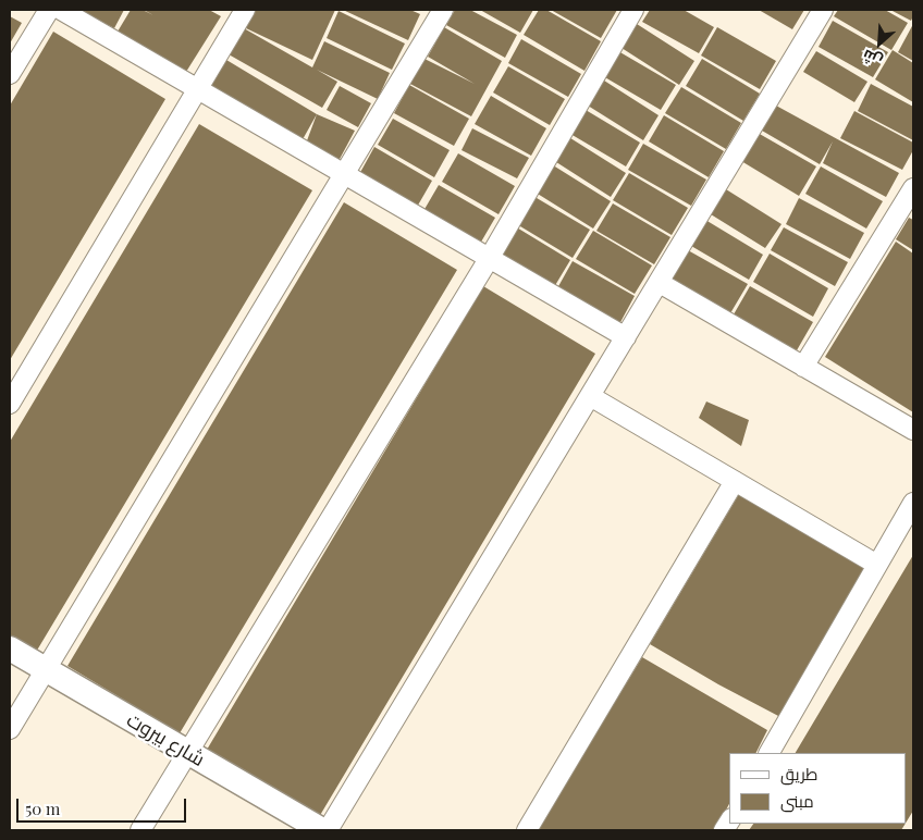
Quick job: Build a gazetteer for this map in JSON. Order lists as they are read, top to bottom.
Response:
{
  "streets": {
    "street": ["شارع بيروت"]
  },
  "legend": ["طريق", "مبنى"],
  "scale_bar": "50 m",
  "north": "bottom left"
}
